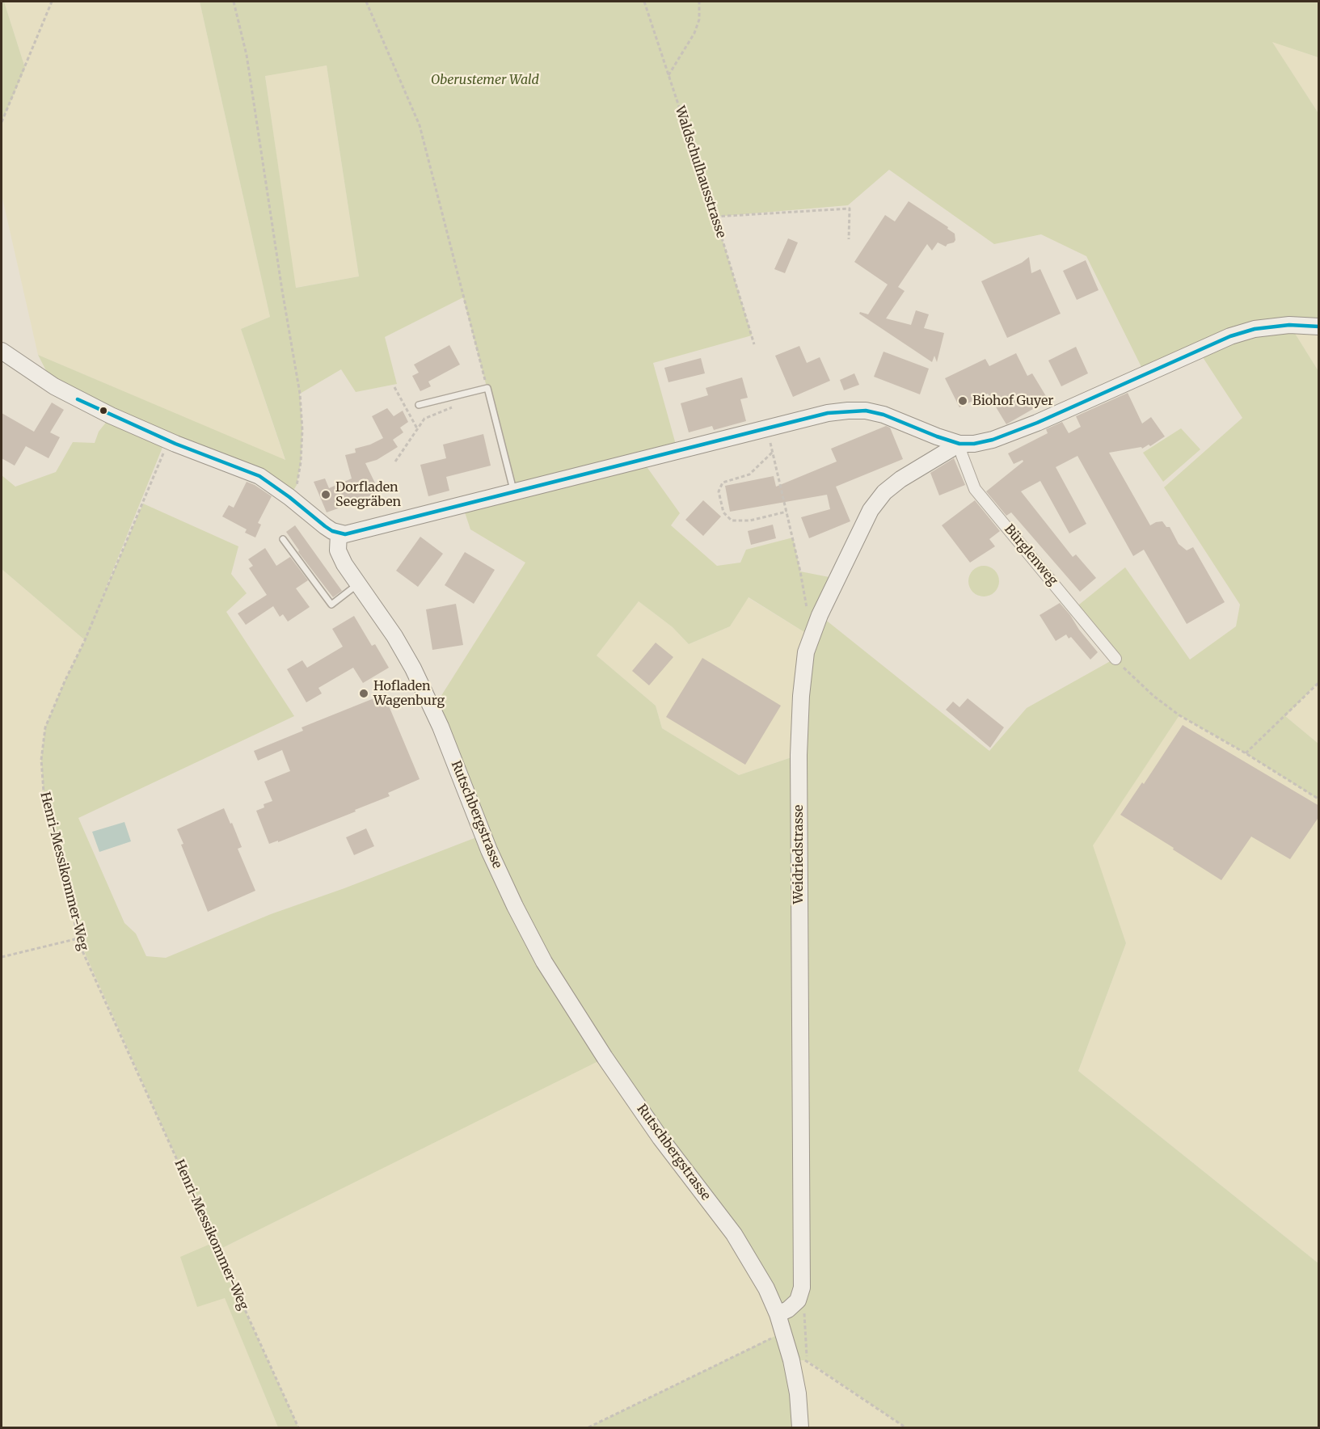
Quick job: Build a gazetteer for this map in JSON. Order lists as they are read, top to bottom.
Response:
{
  "streets": {
    "street": ["Bürglenweg", "Rutschbergstrasse", "Weidriedstrasse"],
    "path": ["Waldschulhausstrasse", "Henri-Messikommer-Weg"]
  },
  "crossings": [
    ["Bürglenweg", "Weidriedstrasse"]
  ],
  "parks": ["Oberustemer Wald"],
  "places": ["Biohof Guyer", "Dorfladen Seegräben", "Hofladen Wagenburg"]
}
